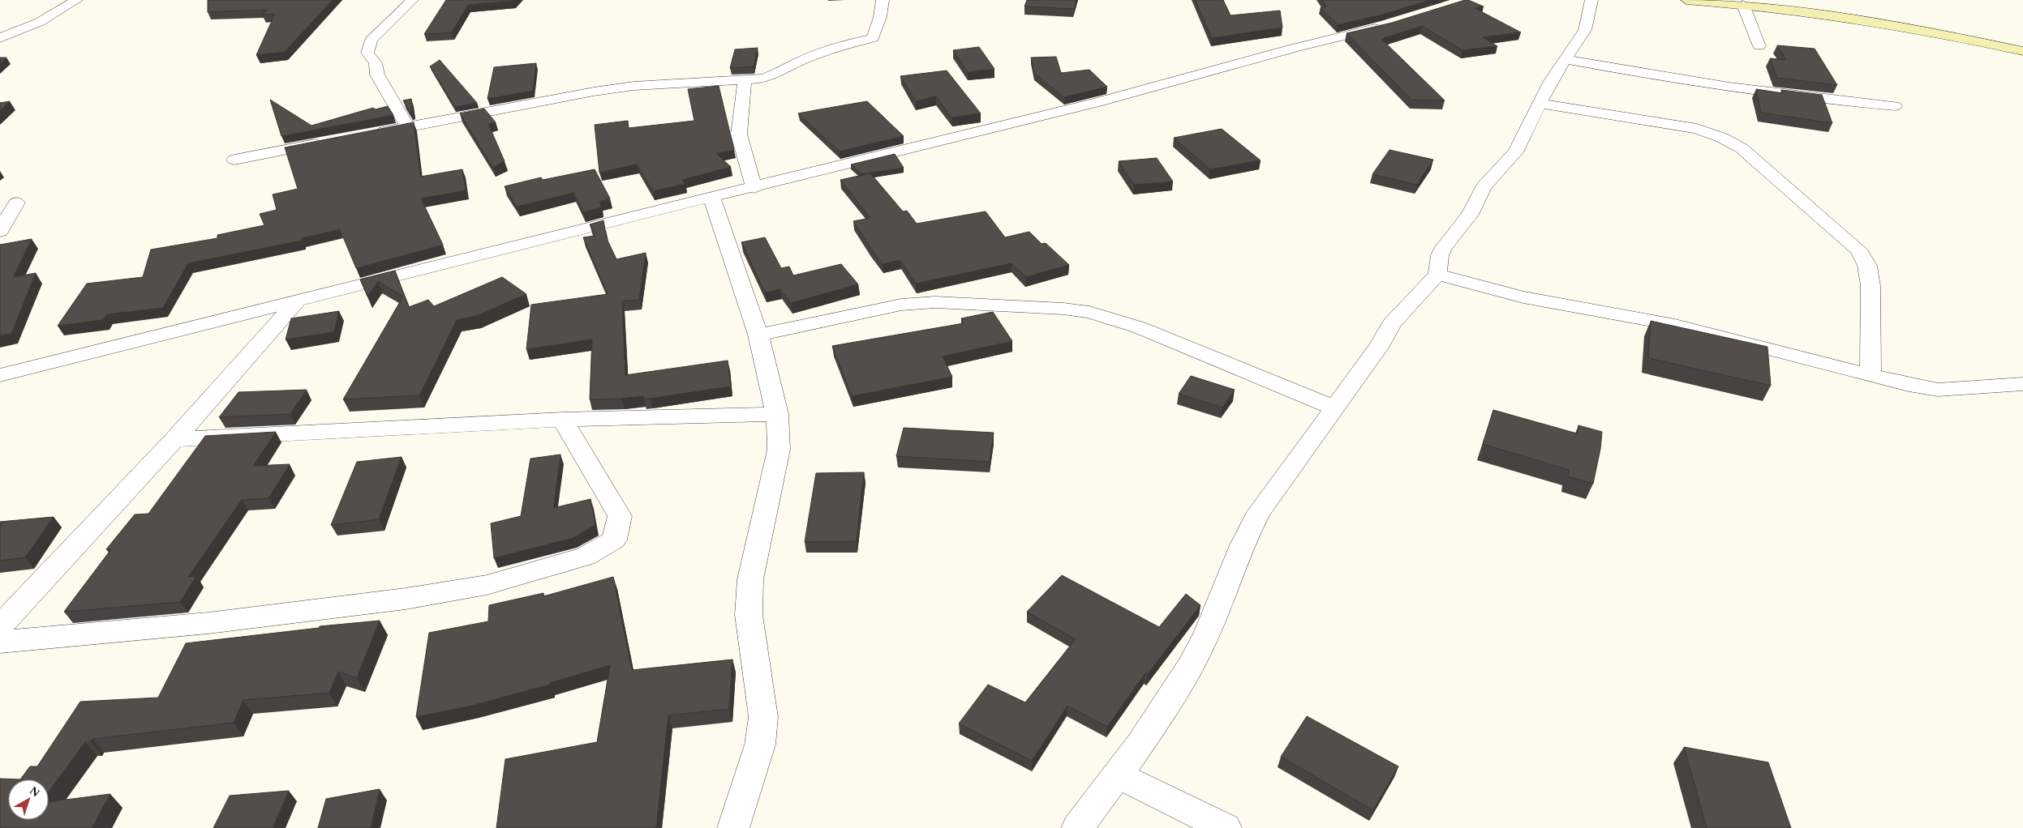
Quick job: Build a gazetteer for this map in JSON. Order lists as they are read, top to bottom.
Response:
{
  "north": "top right"
}
